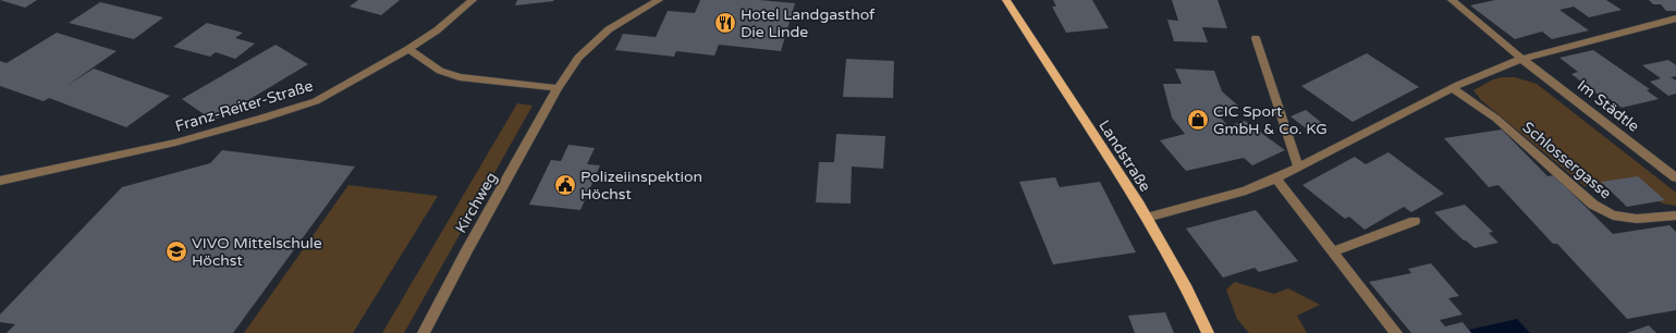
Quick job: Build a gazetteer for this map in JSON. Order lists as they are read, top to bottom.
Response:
{
  "streets": {
    "main road": ["Landstraße"],
    "street": [
      "Franz-Reiter-Straße",
      "Im Städtle",
      "Schlossergasse",
      "Kirchweg"
    ]
  },
  "places": {
    "restaurant": ["Hotel Landgasthof Die Linde"],
    "shop": ["CIC Sport GmbH & Co. KG"],
    "public building": ["Polizeiinspektion Höchst"],
    "school or university": ["VIVO Mittelschule Höchst"]
  }
}
